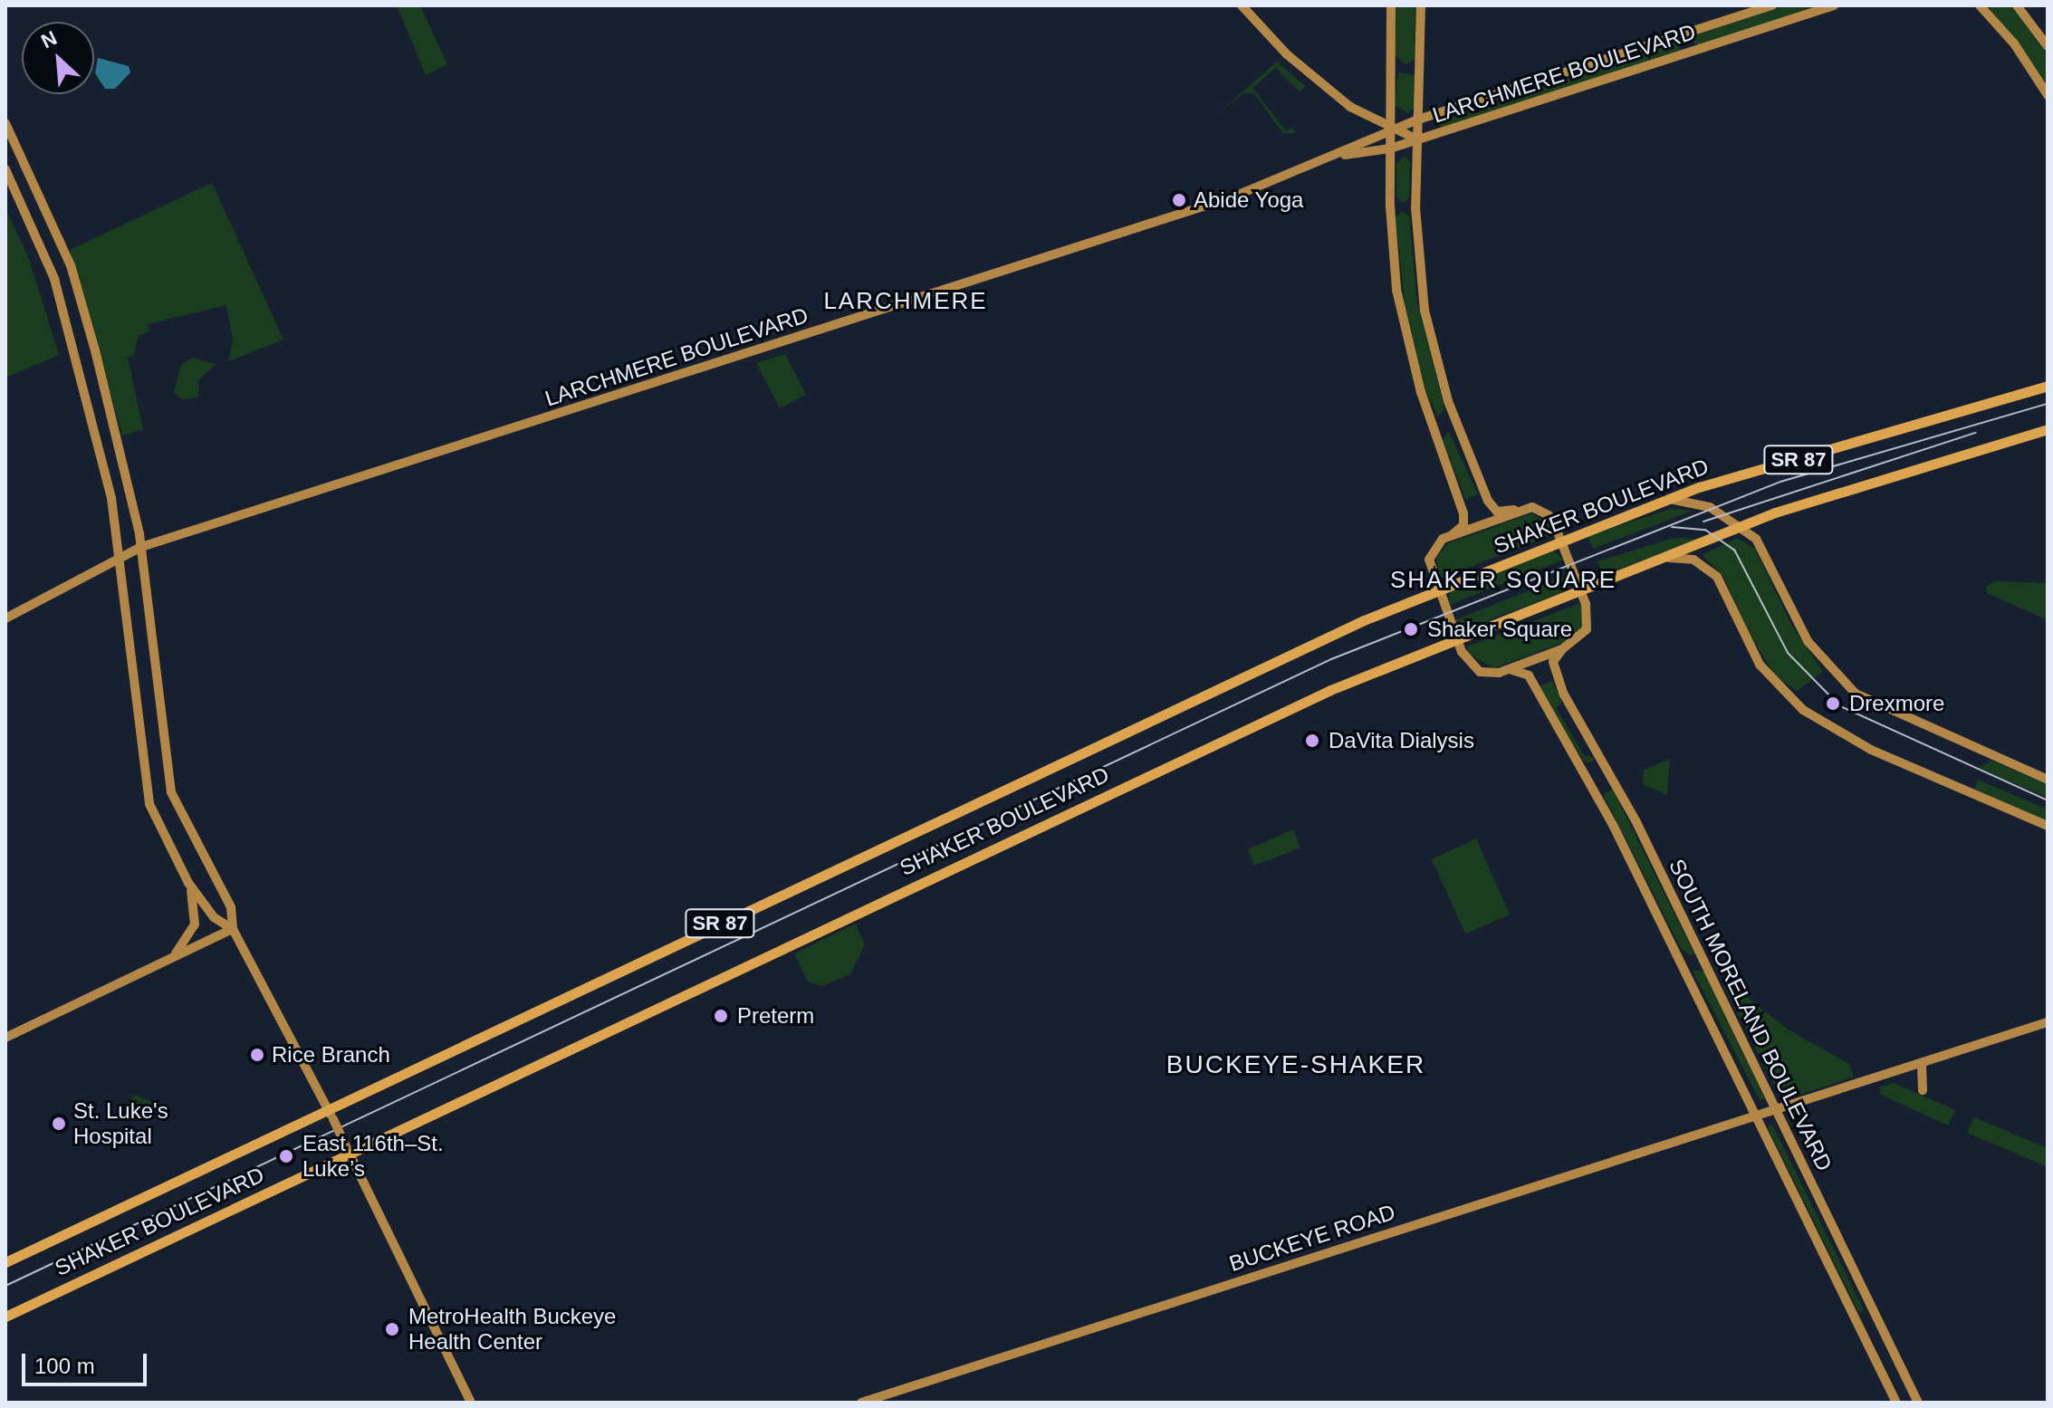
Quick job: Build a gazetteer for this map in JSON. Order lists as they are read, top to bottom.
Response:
{
  "streets": {
    "main road": [
      "LARCHMERE BOULEVARD",
      "SR 87",
      "SHAKER BOULEVARD",
      "SOUTH MORELAND BOULEVARD",
      "BUCKEYE ROAD"
    ]
  },
  "crossings": [
    ["SOUTH MORELAND BOULEVARD", "BUCKEYE ROAD"]
  ],
  "districts": ["LARCHMERE", "SHAKER SQUARE", "BUCKEYE-SHAKER"],
  "places": [
    "Abide Yoga",
    "Shaker Square",
    "Drexmore",
    "DaVita Dialysis",
    "Preterm",
    "Rice Branch",
    "St. Luke's Hospital",
    "East 116th–St. Luke’s",
    "MetroHealth Buckeye Health Center"
  ],
  "scale_bar": "100 m",
  "north": "top left"
}
